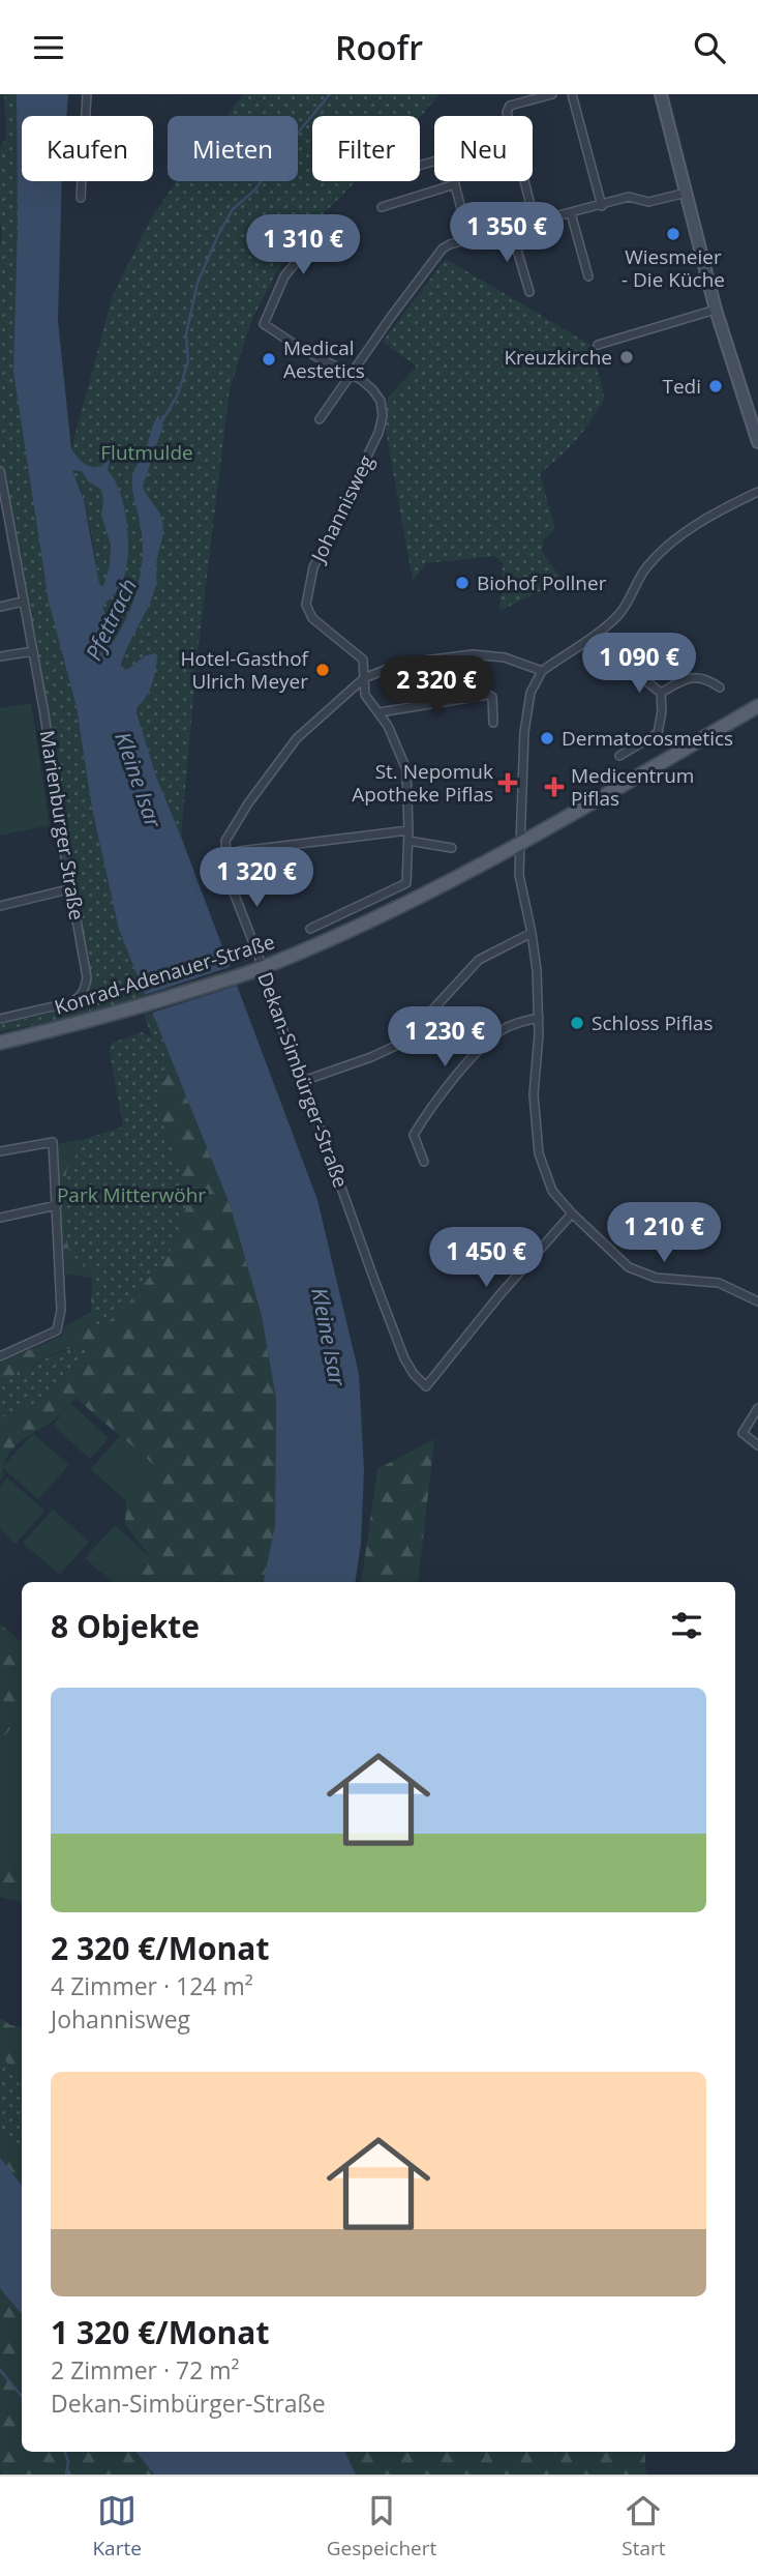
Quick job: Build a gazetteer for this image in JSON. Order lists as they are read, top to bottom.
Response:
{
  "streets": {
    "main road": ["Konrad-Adenauer-Straße"],
    "street": ["Johannisweg", "Marienburger Straße", "Dekan-Simbürger-Straße"]
  },
  "crossings": [
    ["Johannisweg", "Dekan-Simbürger-Straße"],
    ["Konrad-Adenauer-Straße", "Dekan-Simbürger-Straße"]
  ],
  "water": ["Pfettrach", "Kleine Isar"],
  "parks": ["Flutmulde", "Park Mitterwöhr"],
  "places": {
    "other": [
      "Wiesmeier - Die Küche",
      "Kreuzkirche",
      "Medical Aestetics",
      "Tedi",
      "Biohof Pollner",
      "Hotel-Gasthof Ulrich Meyer",
      "Dermatocosmetics",
      "Schloss Piflas"
    ],
    "health": ["St. Nepomuk Apotheke Piflas", "Medicentrum Piflas"]
  },
  "page": {
    "header": "Roofr",
    "chip": [
      "Kaufen",
      "Mieten",
      "Filter",
      "Neu"
    ],
    "price": [
      "1 350 €",
      "1 310 €",
      "1 090 €",
      "2 320 €",
      "1 320 €",
      "1 230 €",
      "1 210 €",
      "1 450 €"
    ],
    "heading": "8 Objekte",
    "list": [
      {
        "name": "2 320 €/Monat",
        "note": "4 Zimmer · 124 m² · Johannisweg"
      },
      {
        "name": "1 320 €/Monat",
        "note": "2 Zimmer · 72 m² · Dekan-Simbürger-Straße"
      }
    ],
    "tabs": ["Karte", "Gespeichert", "Start"]
  }
}
